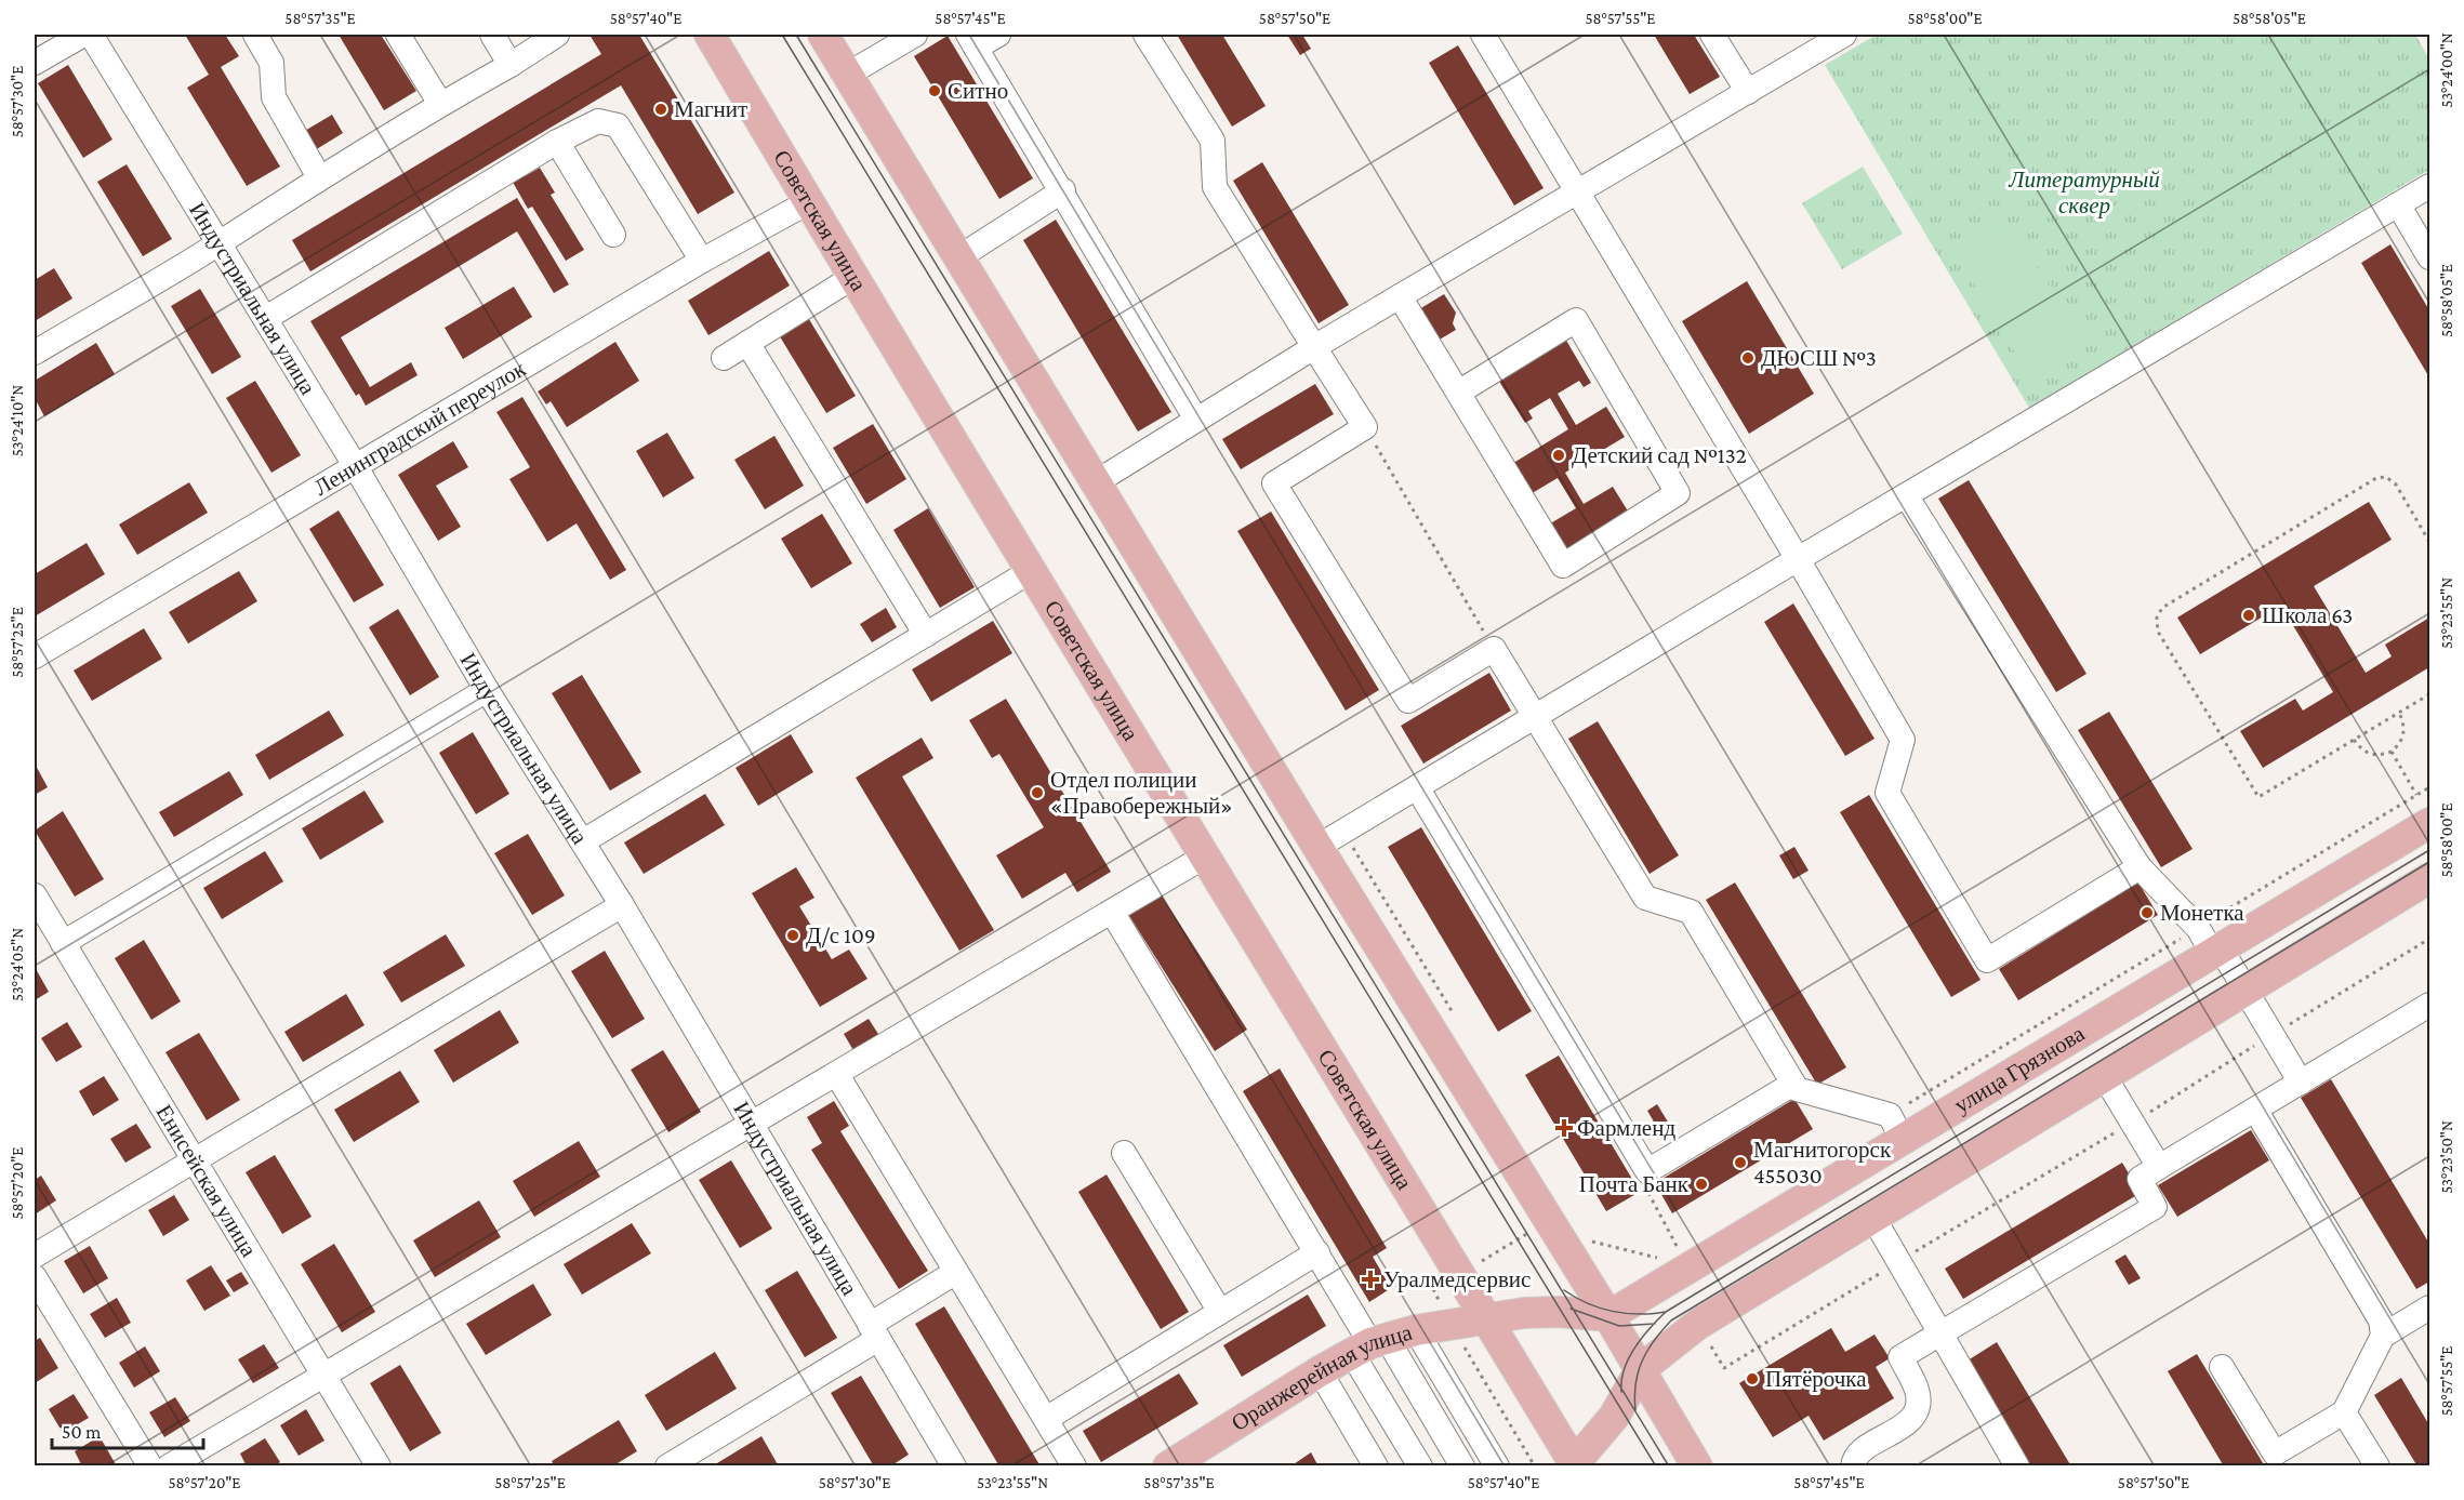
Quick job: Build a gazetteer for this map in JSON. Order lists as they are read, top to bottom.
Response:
{
  "streets": {
    "main road": ["Советская улица", "улица Грязнова", "Оранжерейная улица"],
    "street": ["Индустриальная улица", "Ленинградский переулок", "Енисейская улица"]
  },
  "crossings": [
    ["Советская улица", "Ленинградский переулок"],
    ["Советская улица", "Оранжерейная улица"],
    ["Индустриальная улица", "Ленинградский переулок"]
  ],
  "parks": ["Литературный сквер"],
  "places": {
    "other": [
      "Ситно",
      "Магнит",
      "ДЮСШ №3",
      "Детский сад №132",
      "Школа 63",
      "Отдел полиции «Правобережный»",
      "Монетка",
      "Д/с 109",
      "Магнитогорск 455030",
      "Почта Банк",
      "Пятёрочка"
    ],
    "health": ["Фармленд", "Уралмедсервис"]
  },
  "scale_bar": "50 m",
  "coordinates": [
    "58°57'35\"E",
    "58°57'40\"E",
    "58°57'45\"E",
    "58°57'50\"E",
    "58°57'55\"E",
    "58°58'00\"E",
    "58°58'05\"E",
    "53°24'00\"N",
    "58°57'30\"E",
    "53°24'10\"N",
    "53°23'55\"N",
    "58°57'25\"E",
    "53°24'05\"N",
    "53°23'50\"N",
    "58°57'20\"E"
  ]
}
